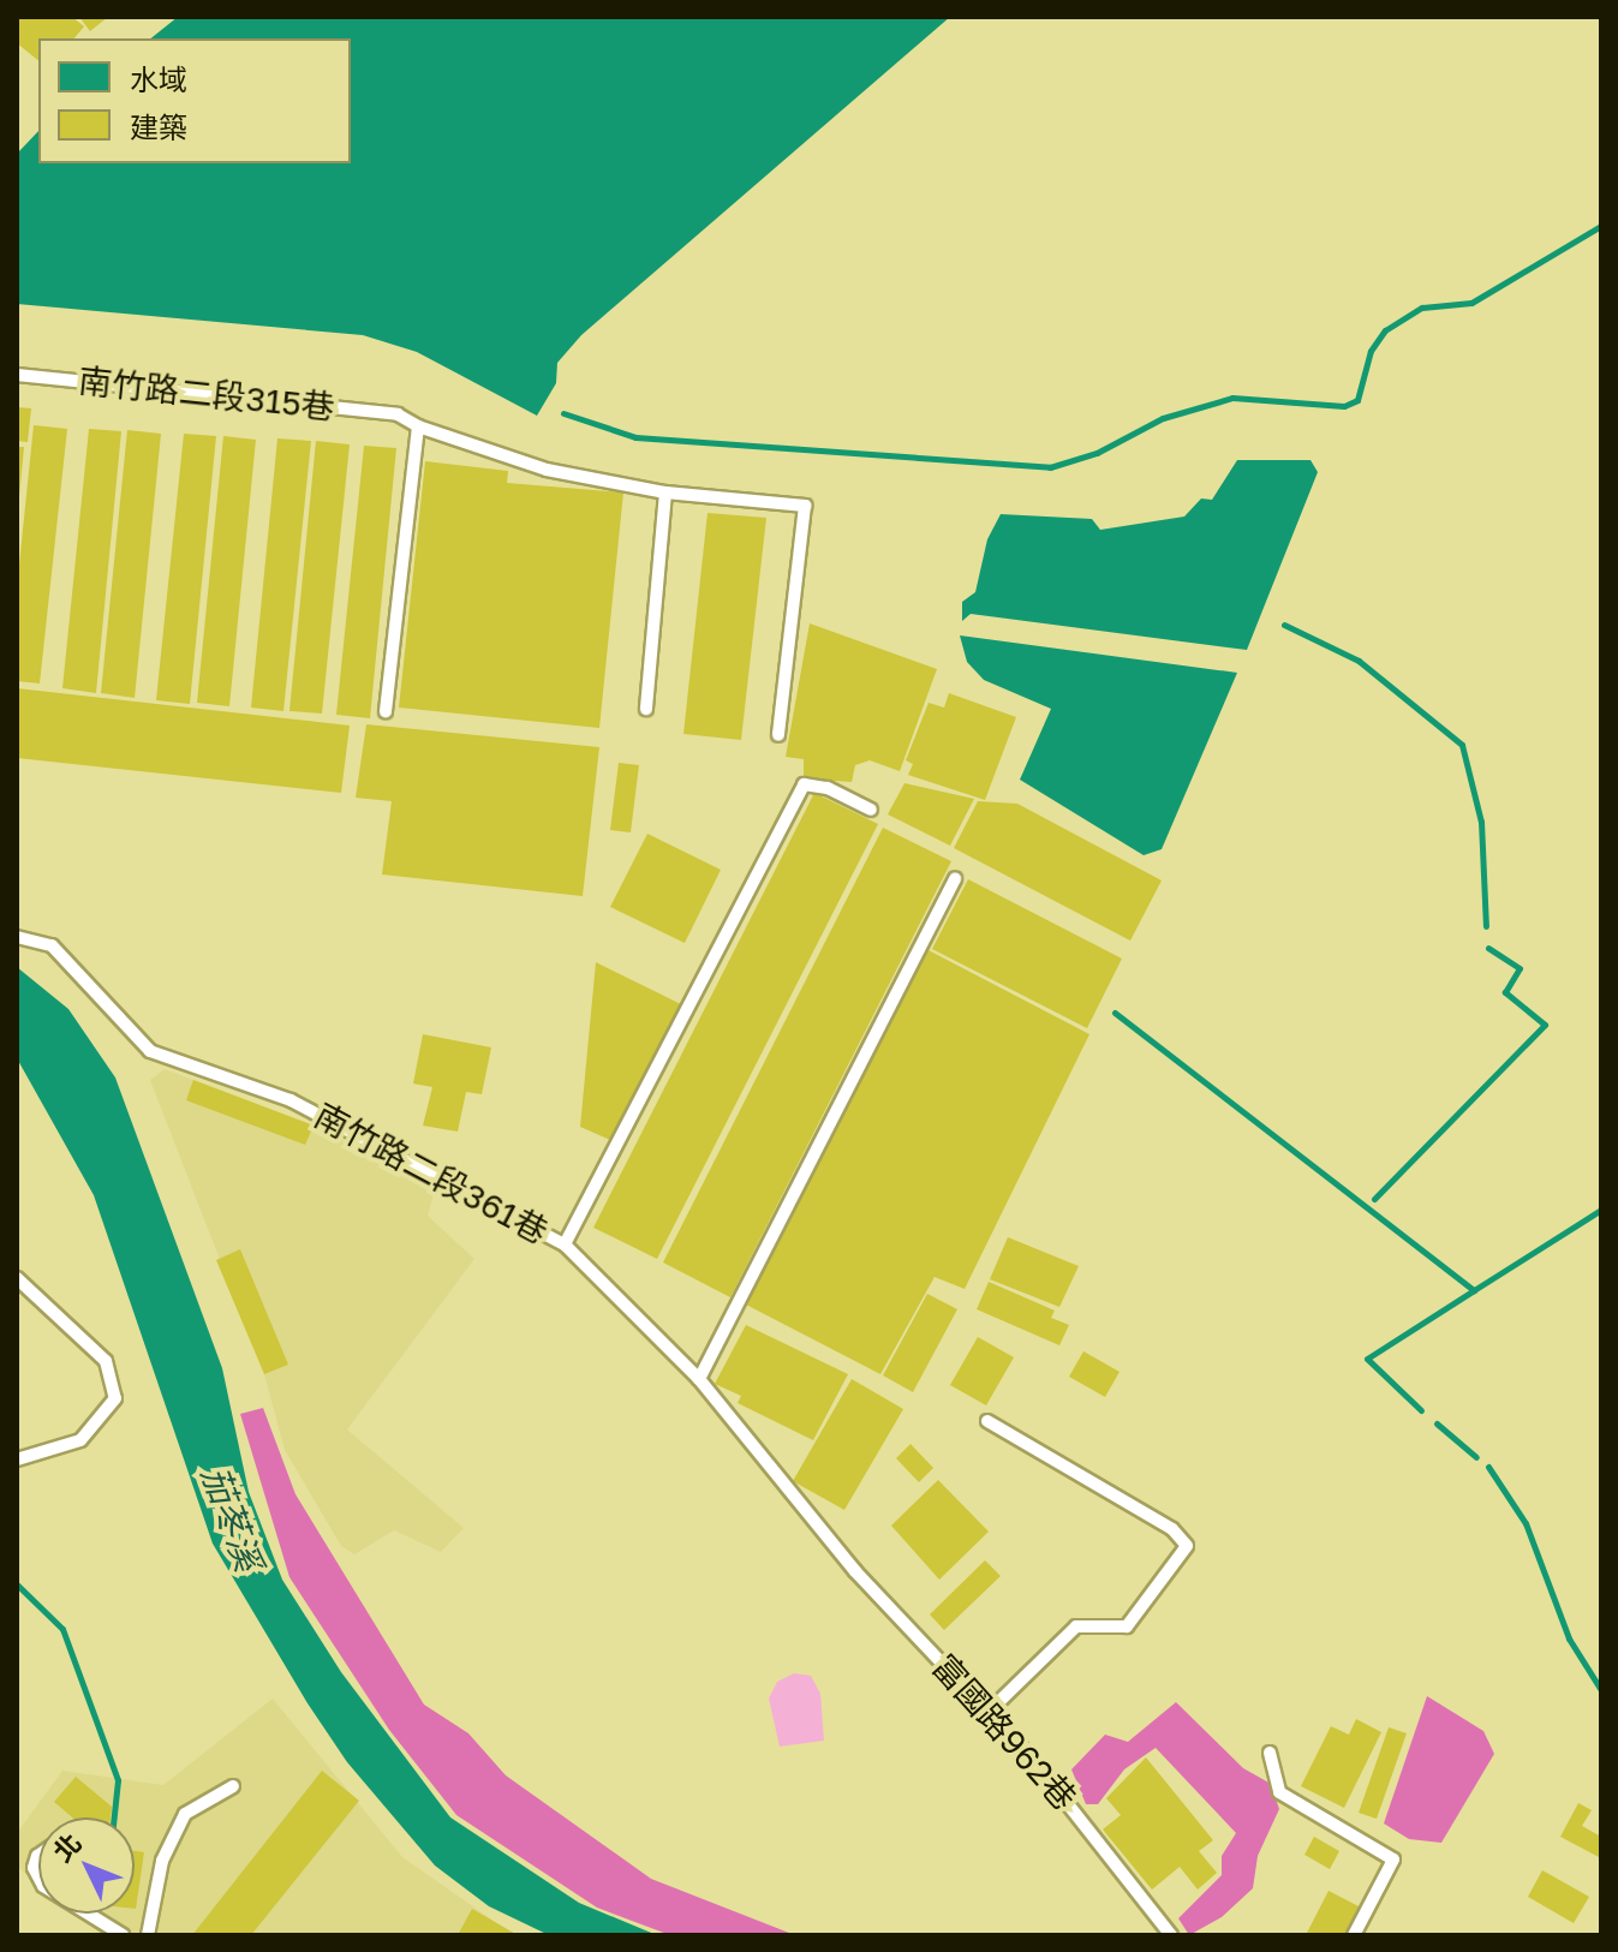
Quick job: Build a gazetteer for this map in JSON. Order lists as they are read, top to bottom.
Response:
{
  "streets": {
    "lane": ["南竹路二段315巷", "南竹路二段361巷", "富國路962巷"]
  },
  "crossings": [
    ["南竹路二段361巷", "富國路962巷"]
  ],
  "water": ["茄苳溪"],
  "legend": ["水域", "建築"],
  "north": "top left"
}
